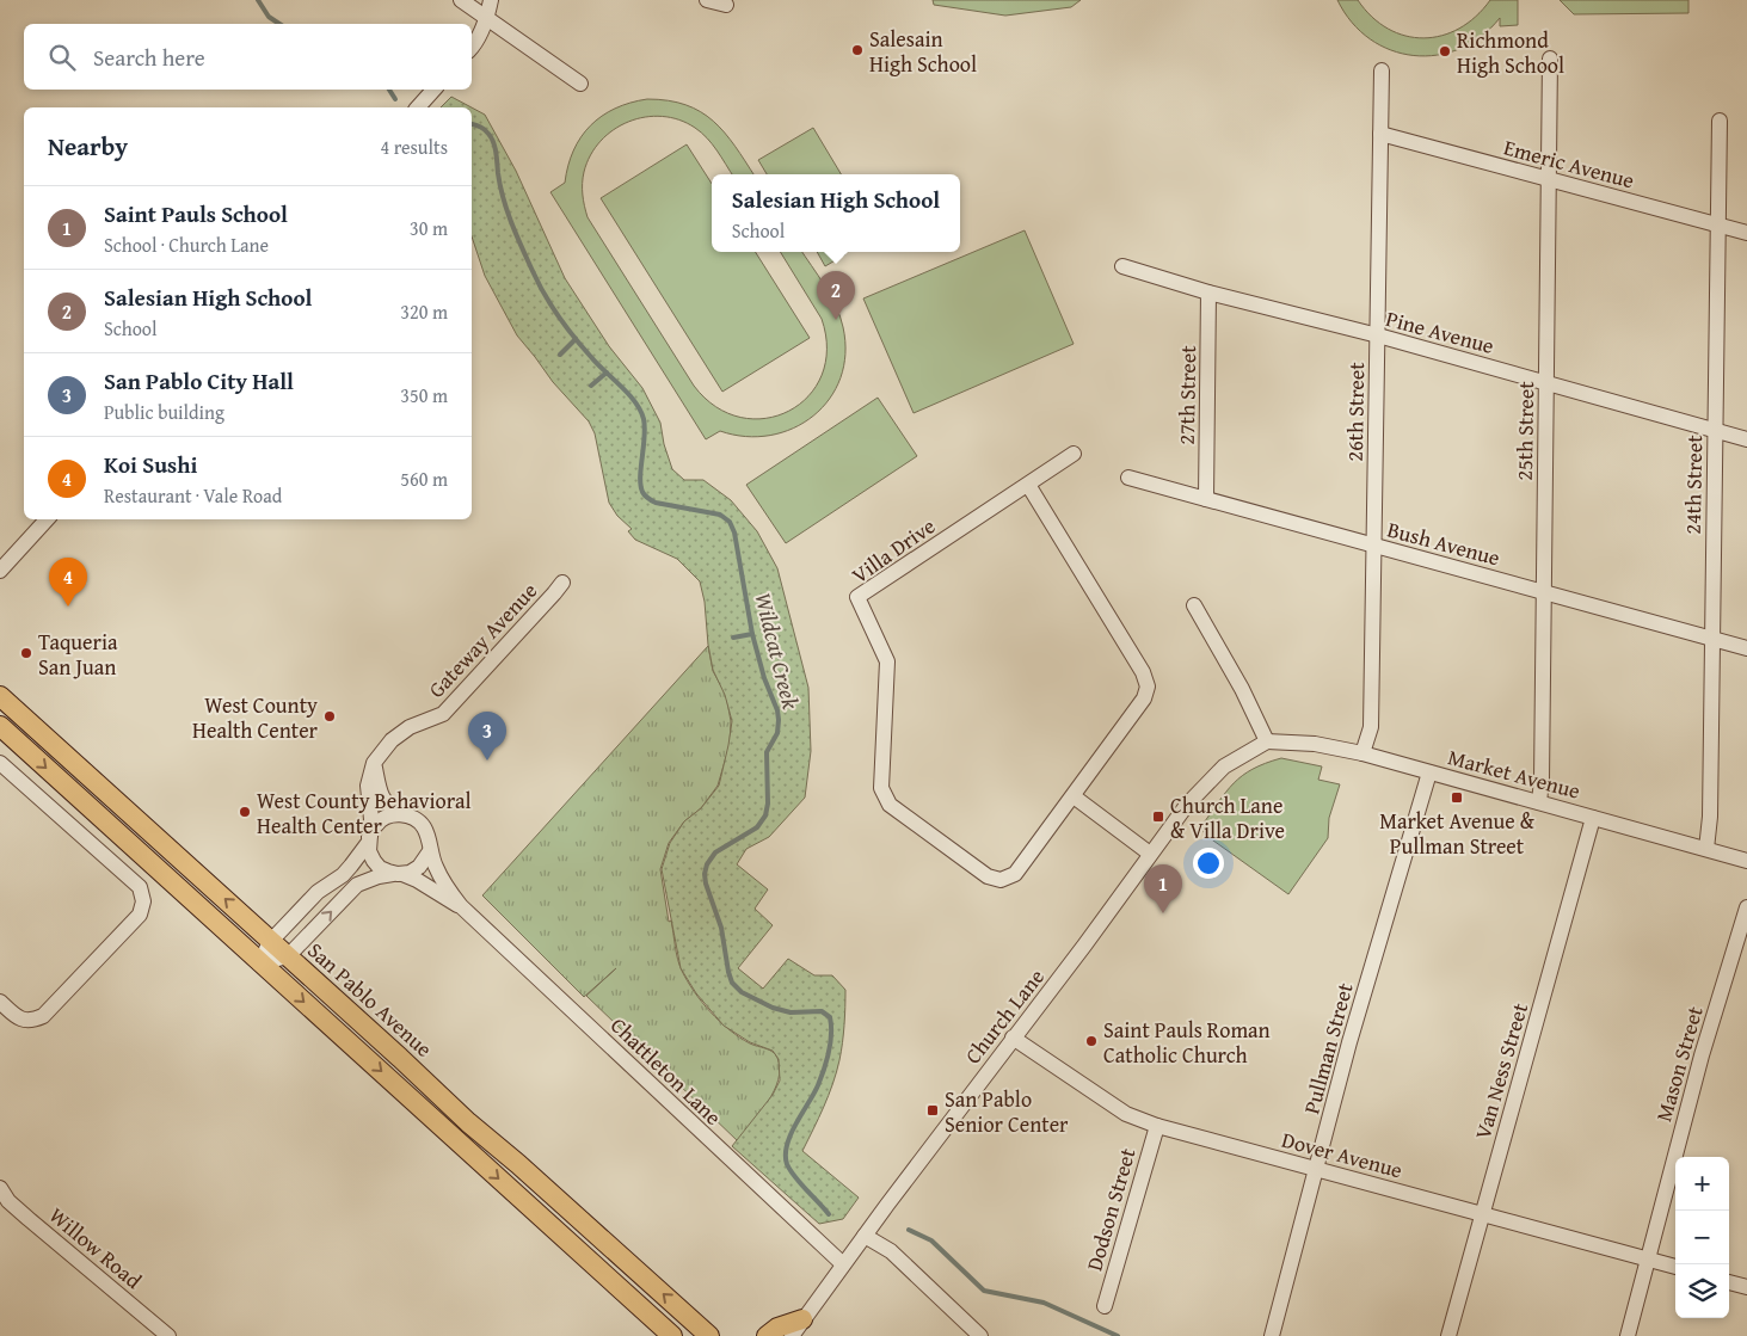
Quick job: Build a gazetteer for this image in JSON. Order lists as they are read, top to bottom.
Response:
{
  "streets": {
    "main road": ["San Pablo Avenue"],
    "street": [
      "Emeric Avenue",
      "Pine Avenue",
      "27th Street",
      "26th Street",
      "25th Street",
      "24th Street",
      "Bush Avenue",
      "Villa Drive",
      "Gateway Avenue",
      "Market Avenue",
      "Church Lane",
      "Pullman Street",
      "Mason Street",
      "Chattleton Lane",
      "Van Ness Street",
      "Dover Avenue",
      "Dodson Street",
      "Willow Road"
    ]
  },
  "crossings": [
    ["Emeric Avenue", "26th Street"],
    ["Emeric Avenue", "25th Street"],
    ["Emeric Avenue", "24th Street"],
    ["Pine Avenue", "27th Street"],
    ["Pine Avenue", "26th Street"],
    ["Pine Avenue", "25th Street"],
    ["Pine Avenue", "24th Street"],
    ["27th Street", "Bush Avenue"],
    ["26th Street", "Bush Avenue"],
    ["26th Street", "Market Avenue"],
    ["25th Street", "Bush Avenue"],
    ["25th Street", "Market Avenue"],
    ["24th Street", "Bush Avenue"],
    ["24th Street", "Market Avenue"],
    ["Market Avenue", "Church Lane"],
    ["Market Avenue", "Pullman Street"],
    ["Market Avenue", "Van Ness Street"],
    ["Church Lane", "Chattleton Lane"],
    ["Church Lane", "Dover Avenue"],
    ["Pullman Street", "Dover Avenue"],
    ["Mason Street", "Dover Avenue"],
    ["Van Ness Street", "Dover Avenue"],
    ["Dover Avenue", "Dodson Street"]
  ],
  "water": ["Wildcat Creek"],
  "places": {
    "other": [
      "Salesain High School",
      "Richmond High School",
      "Taqueria San Juan",
      "West County Health Center",
      "West County Behavioral Health Center",
      "Saint Pauls Roman Catholic Church"
    ],
    "transit": ["Market Avenue & Pullman Street", "Church Lane & Villa Drive", "San Pablo Senior Center"]
  },
  "page": {
    "search": "Search here",
    "heading": ["Nearby", "4 results"],
    "popup": ["Salesian High School", "School"],
    "list": [
      {
        "mark": "1",
        "name": "Saint Pauls School",
        "note": "School · Church Lane",
        "value": "30 m"
      },
      {
        "mark": "2",
        "name": "Salesian High School",
        "note": "School",
        "value": "320 m"
      },
      {
        "mark": "3",
        "name": "San Pablo City Hall",
        "note": "Public building",
        "value": "350 m"
      },
      {
        "mark": "4",
        "name": "Koi Sushi",
        "note": "Restaurant · Vale Road",
        "value": "560 m"
      }
    ],
    "pins": [
      "2",
      "4",
      "3",
      "1"
    ],
    "map_buttons": ["+", "−"]
  }
}
